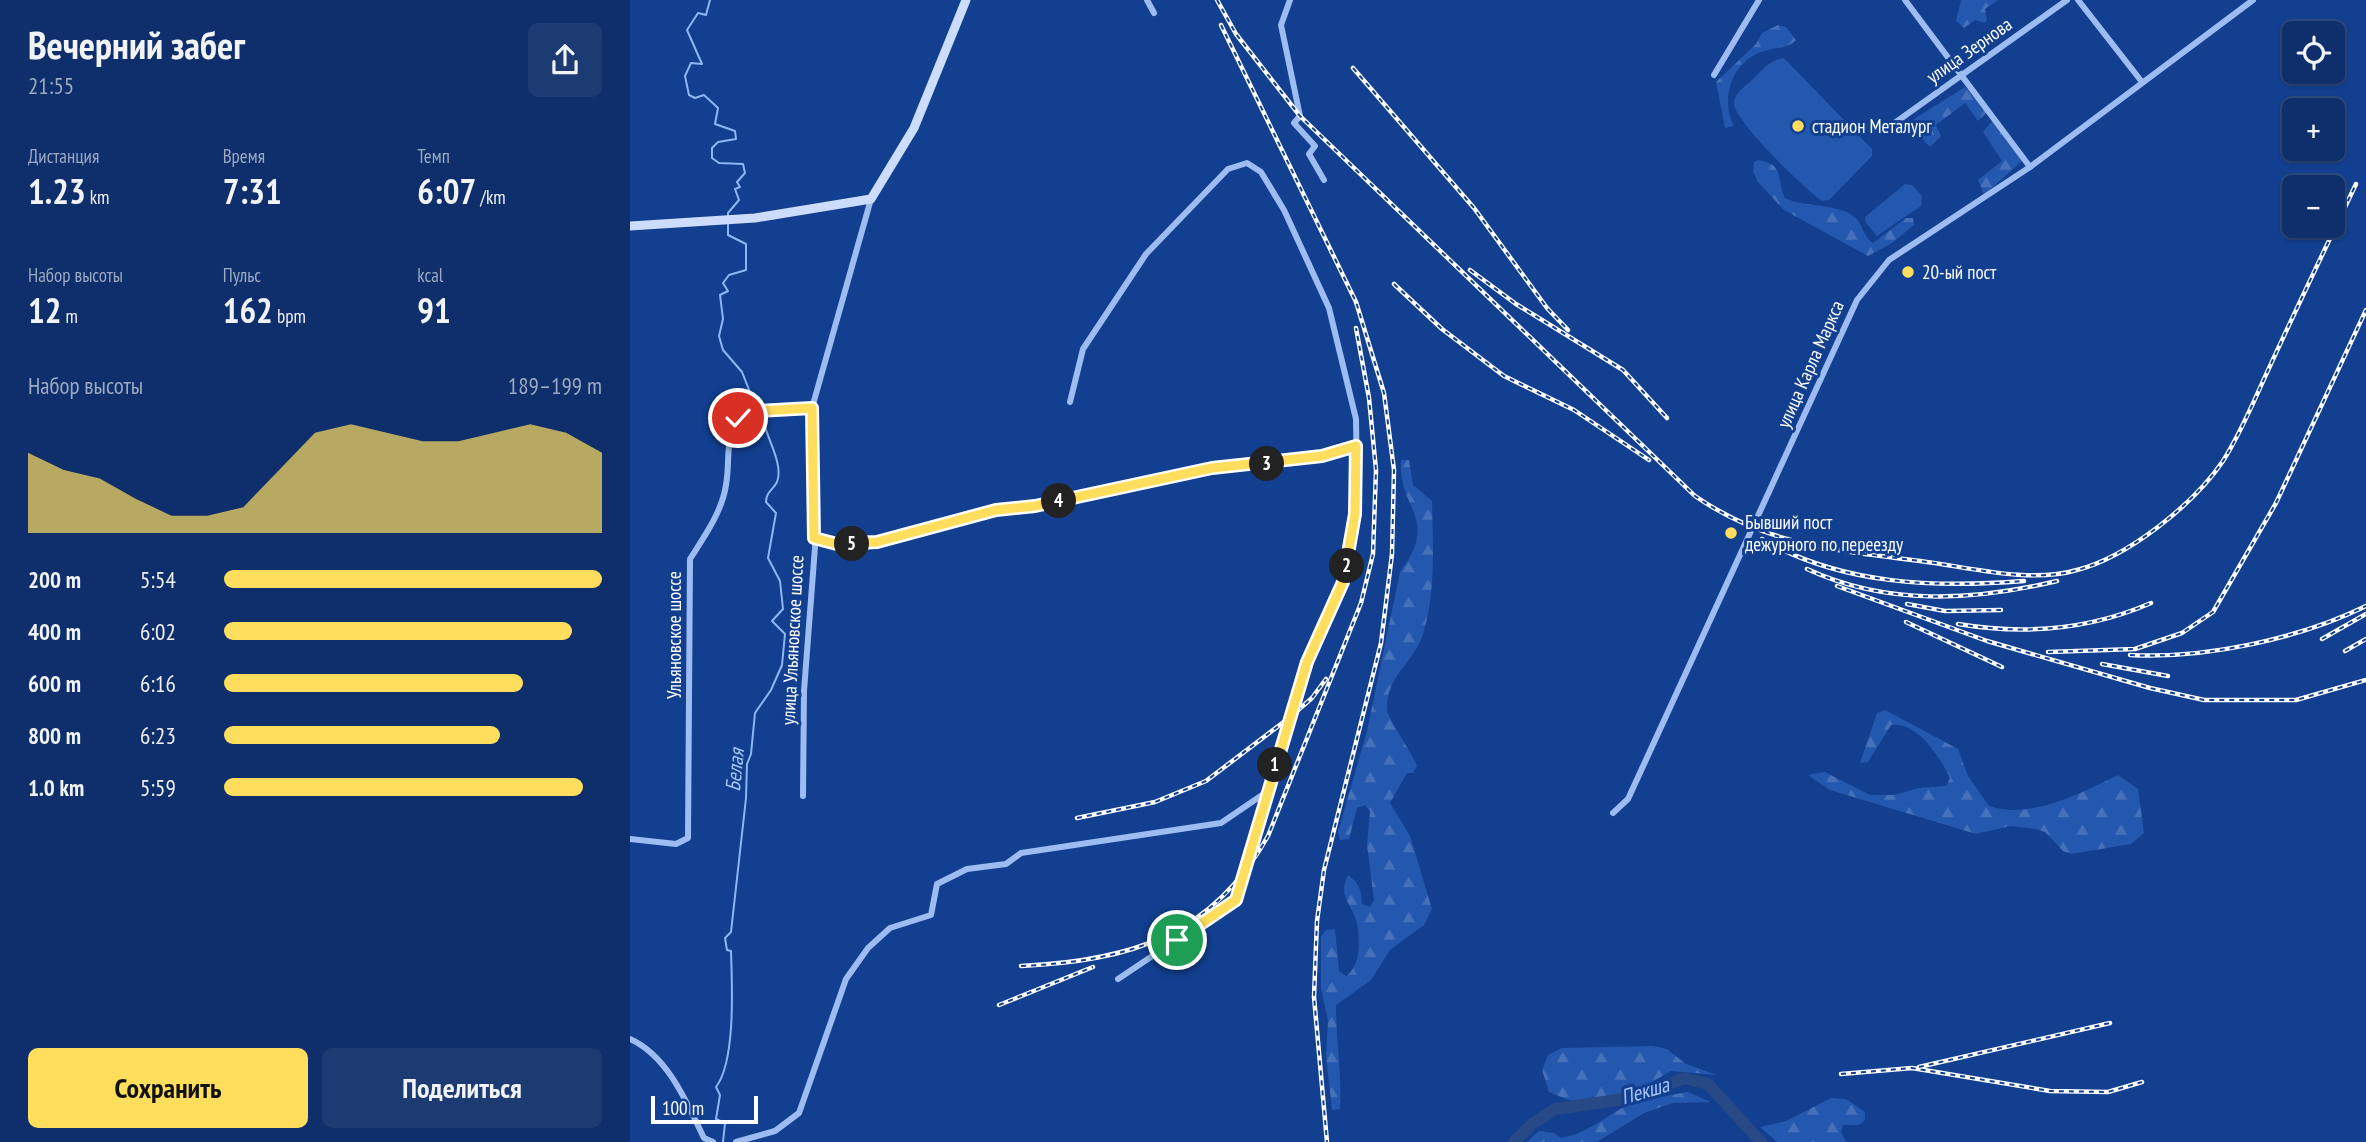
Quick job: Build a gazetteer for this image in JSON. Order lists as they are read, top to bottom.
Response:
{
  "streets": {
    "street": [
      "улица Зернова",
      "улица Карла Маркса",
      "Ульяновское шоссе",
      "улица Ульяновское шоссе"
    ]
  },
  "crossings": [
    ["Ульяновское шоссе", "улица Ульяновское шоссе"]
  ],
  "water": ["Белая", "Пекша"],
  "places": ["стадион Металург", "20-ый пост", "Бывший пост дежурного по переезду"],
  "scale_bar": "100 m",
  "page": {
    "heading": ["Вечерний забег", "21:55"],
    "map_buttons": ["+", "−"],
    "stats": [
      ["Дистанция", "1.23 km"],
      ["Время", "7:31"],
      ["Темп", "6:07 /km"],
      ["Набор высоты", "12 m"],
      ["Пульс", "162 bpm"],
      ["kcal", "91"]
    ],
    "chart": ["Набор высоты", "189–199 m"],
    "pins": [
      "3",
      "4",
      "5",
      "2",
      "1"
    ],
    "list": [
      {
        "name": "200 m",
        "note": "5:54"
      },
      {
        "name": "400 m",
        "note": "6:02"
      },
      {
        "name": "600 m",
        "note": "6:16"
      },
      {
        "name": "800 m",
        "note": "6:23"
      },
      {
        "name": "1.0 km",
        "note": "5:59"
      }
    ],
    "buttons": ["Сохранить", "Поделиться"],
    "scale": "100 m"
  }
}
